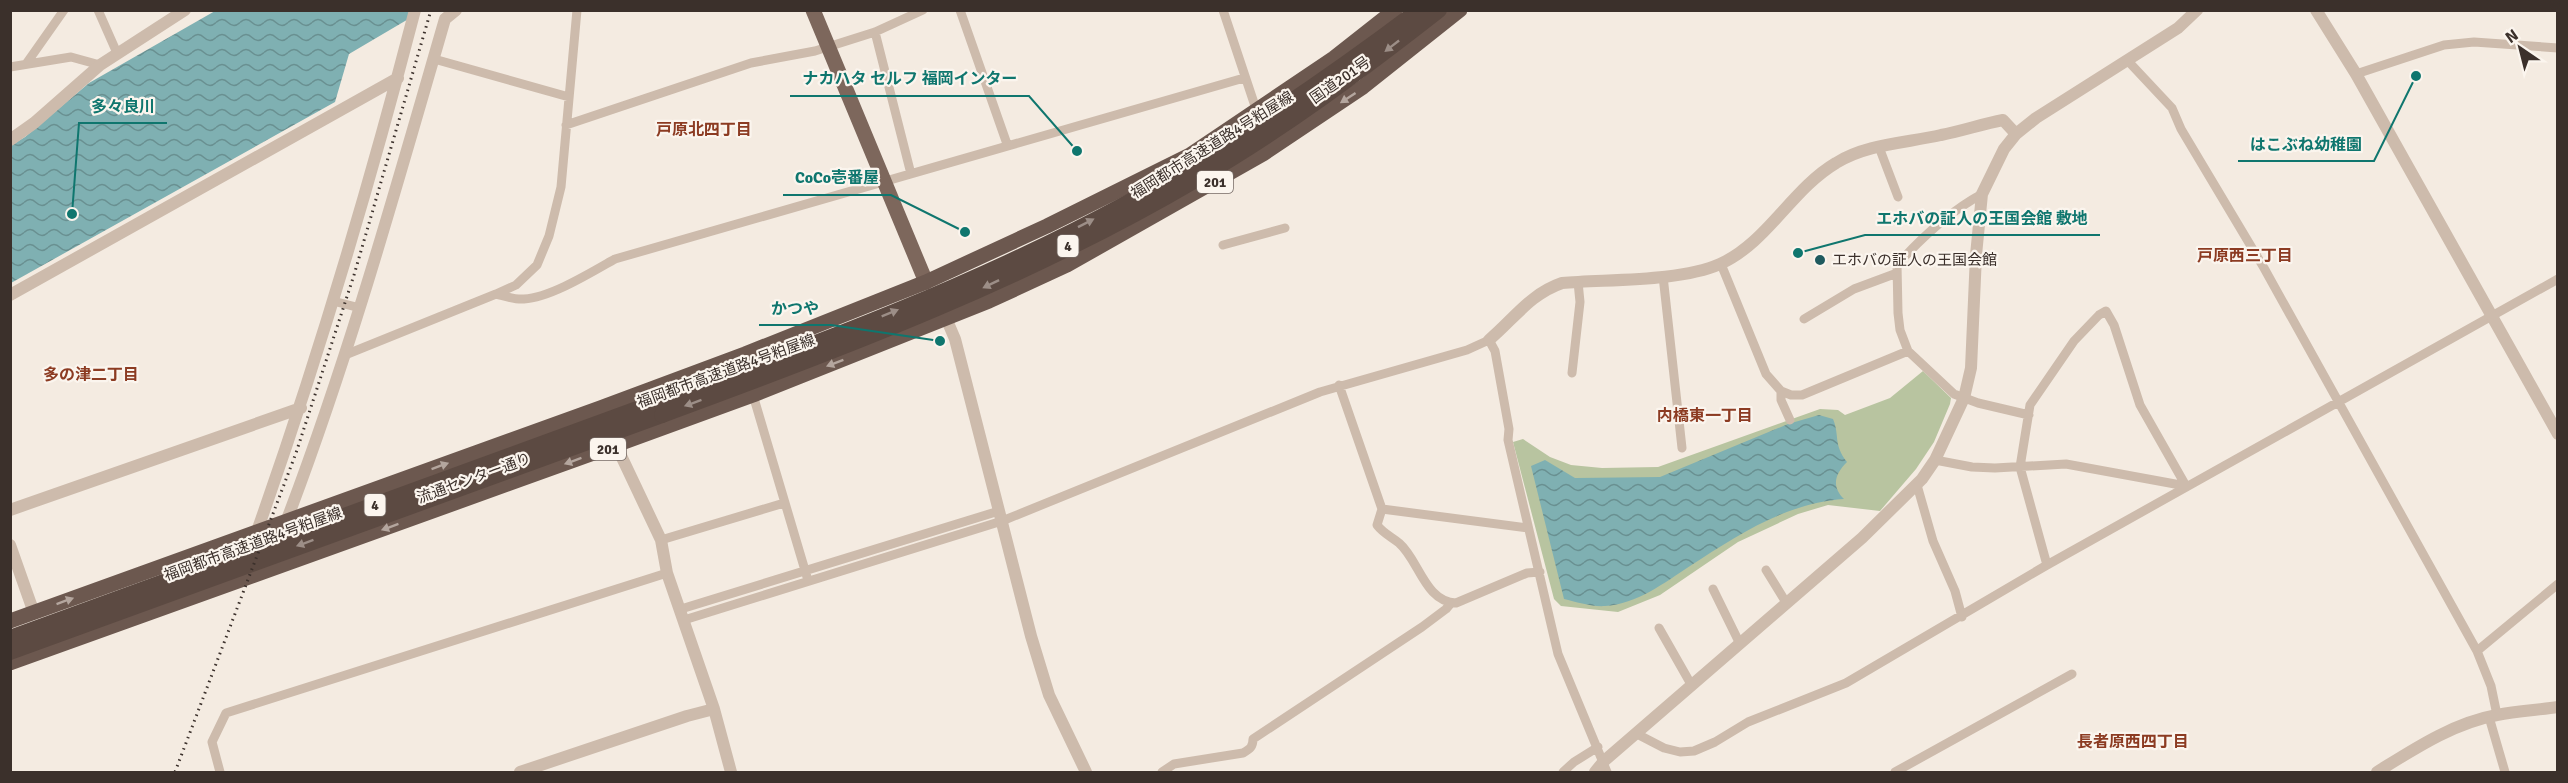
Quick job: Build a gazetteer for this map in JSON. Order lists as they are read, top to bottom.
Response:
{
  "streets": {
    "highway": [
      "国道201号",
      "福岡都市高速道路4号粕屋線",
      "201",
      "4",
      "流通センター通り"
    ]
  },
  "crossings": [
    ["国道201号", "流通センター通り"]
  ],
  "districts": [
    "戸原北四丁目",
    "戸原西三丁目",
    "多の津二丁目",
    "内橋東一丁目",
    "長者原西四丁目"
  ],
  "places": [
    "はこぶね幼稚園",
    "ナカハタ セルフ 福岡インター",
    "多々良川",
    "CoCo壱番屋",
    "エホバの証人の王国会館 敷地",
    "エホバの証人の王国会館",
    "かつや"
  ],
  "north": "top left"
}
